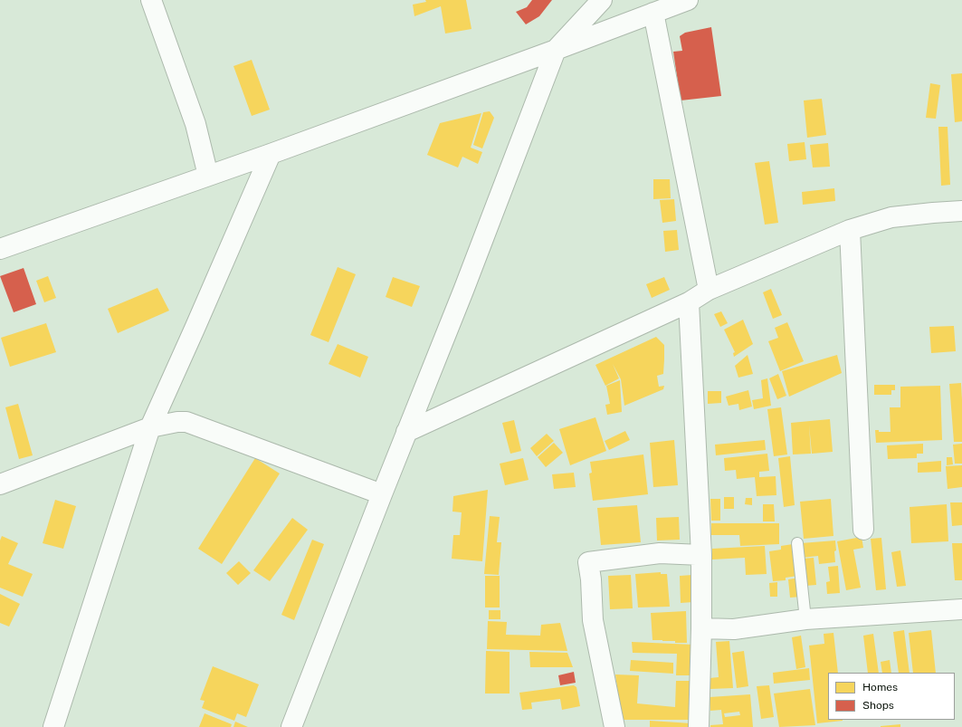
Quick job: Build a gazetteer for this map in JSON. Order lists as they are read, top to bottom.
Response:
{
  "legend": ["Homes", "Shops"]
}
